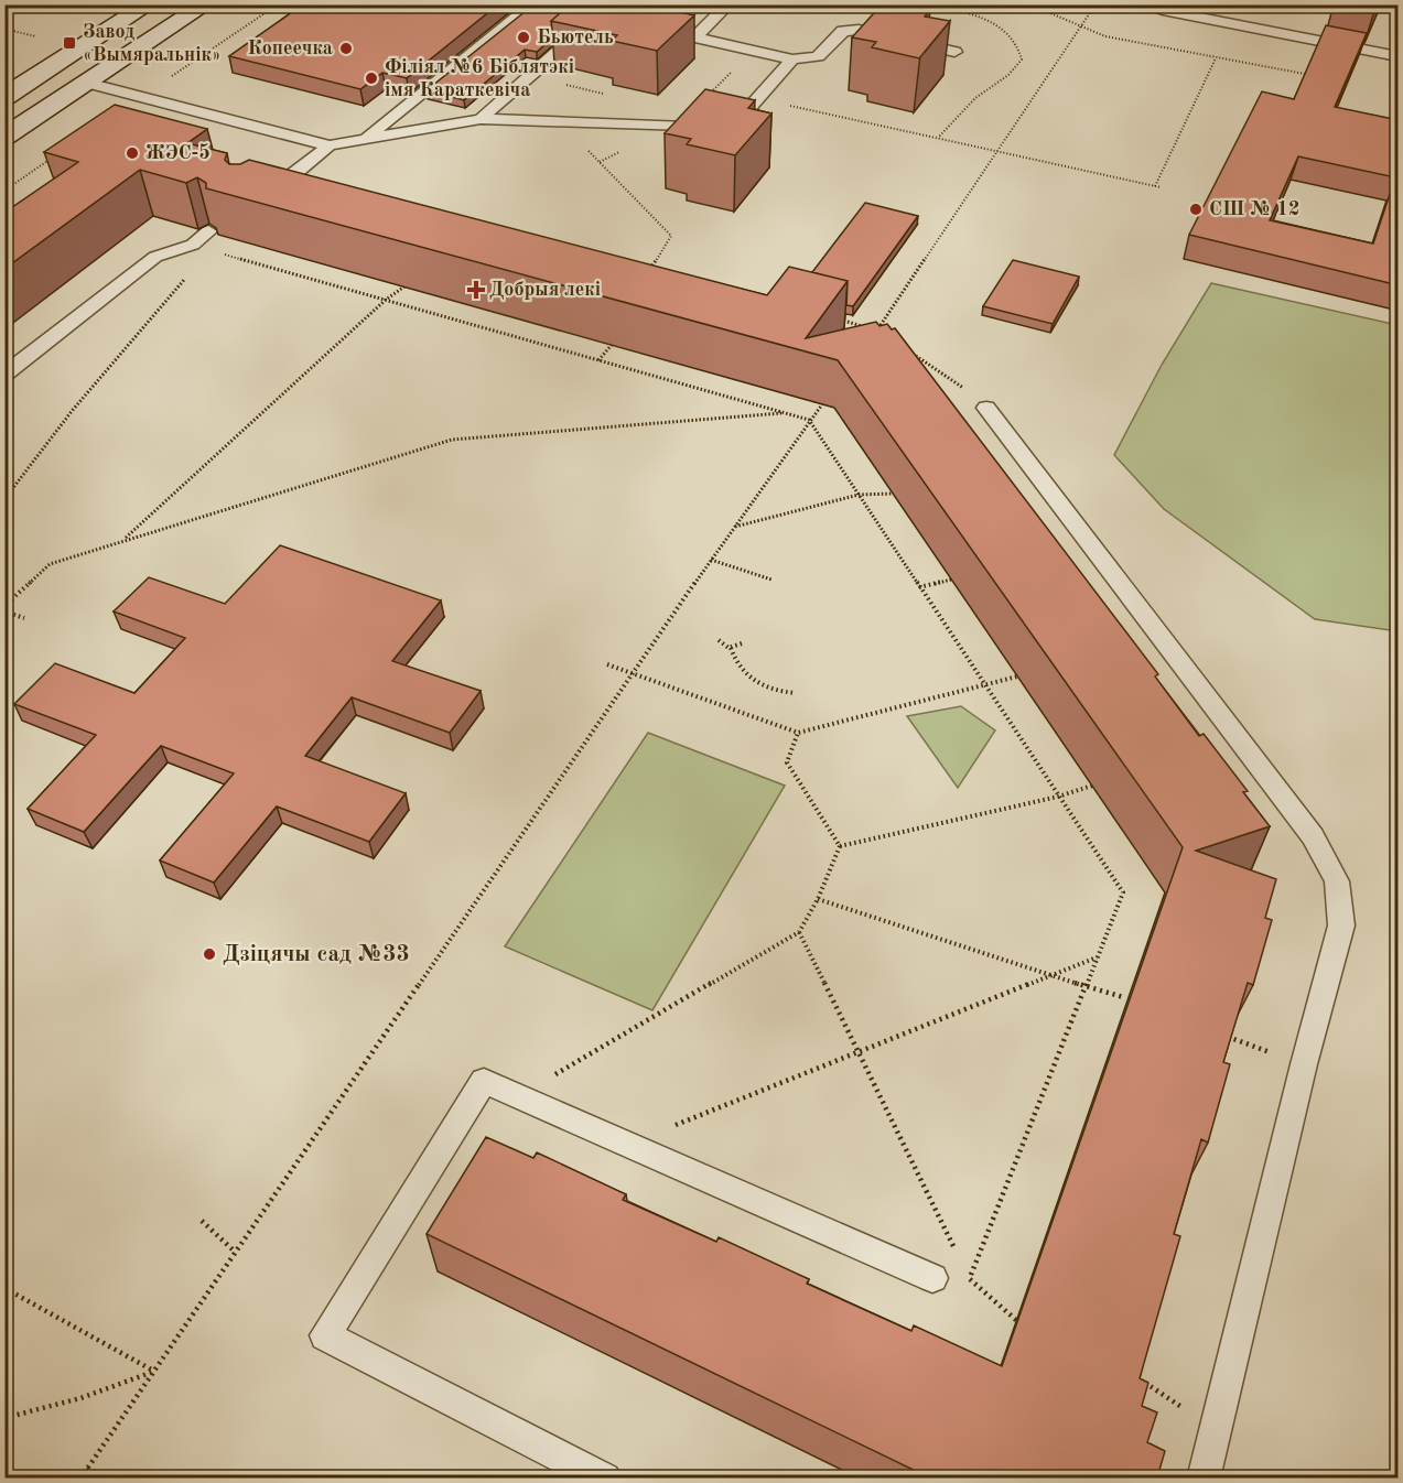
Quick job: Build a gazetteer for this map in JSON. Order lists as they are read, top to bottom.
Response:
{
  "places": {
    "other": [
      "Бьютель",
      "Копеечка",
      "Філіял №6 Біблятэкі імя Караткевіча",
      "ЖЭС-5",
      "СШ № 12",
      "Дзіцячы сад №33"
    ],
    "transit": ["Завод «Вымяральнік»"],
    "health": ["Добрыя лекі"]
  }
}
